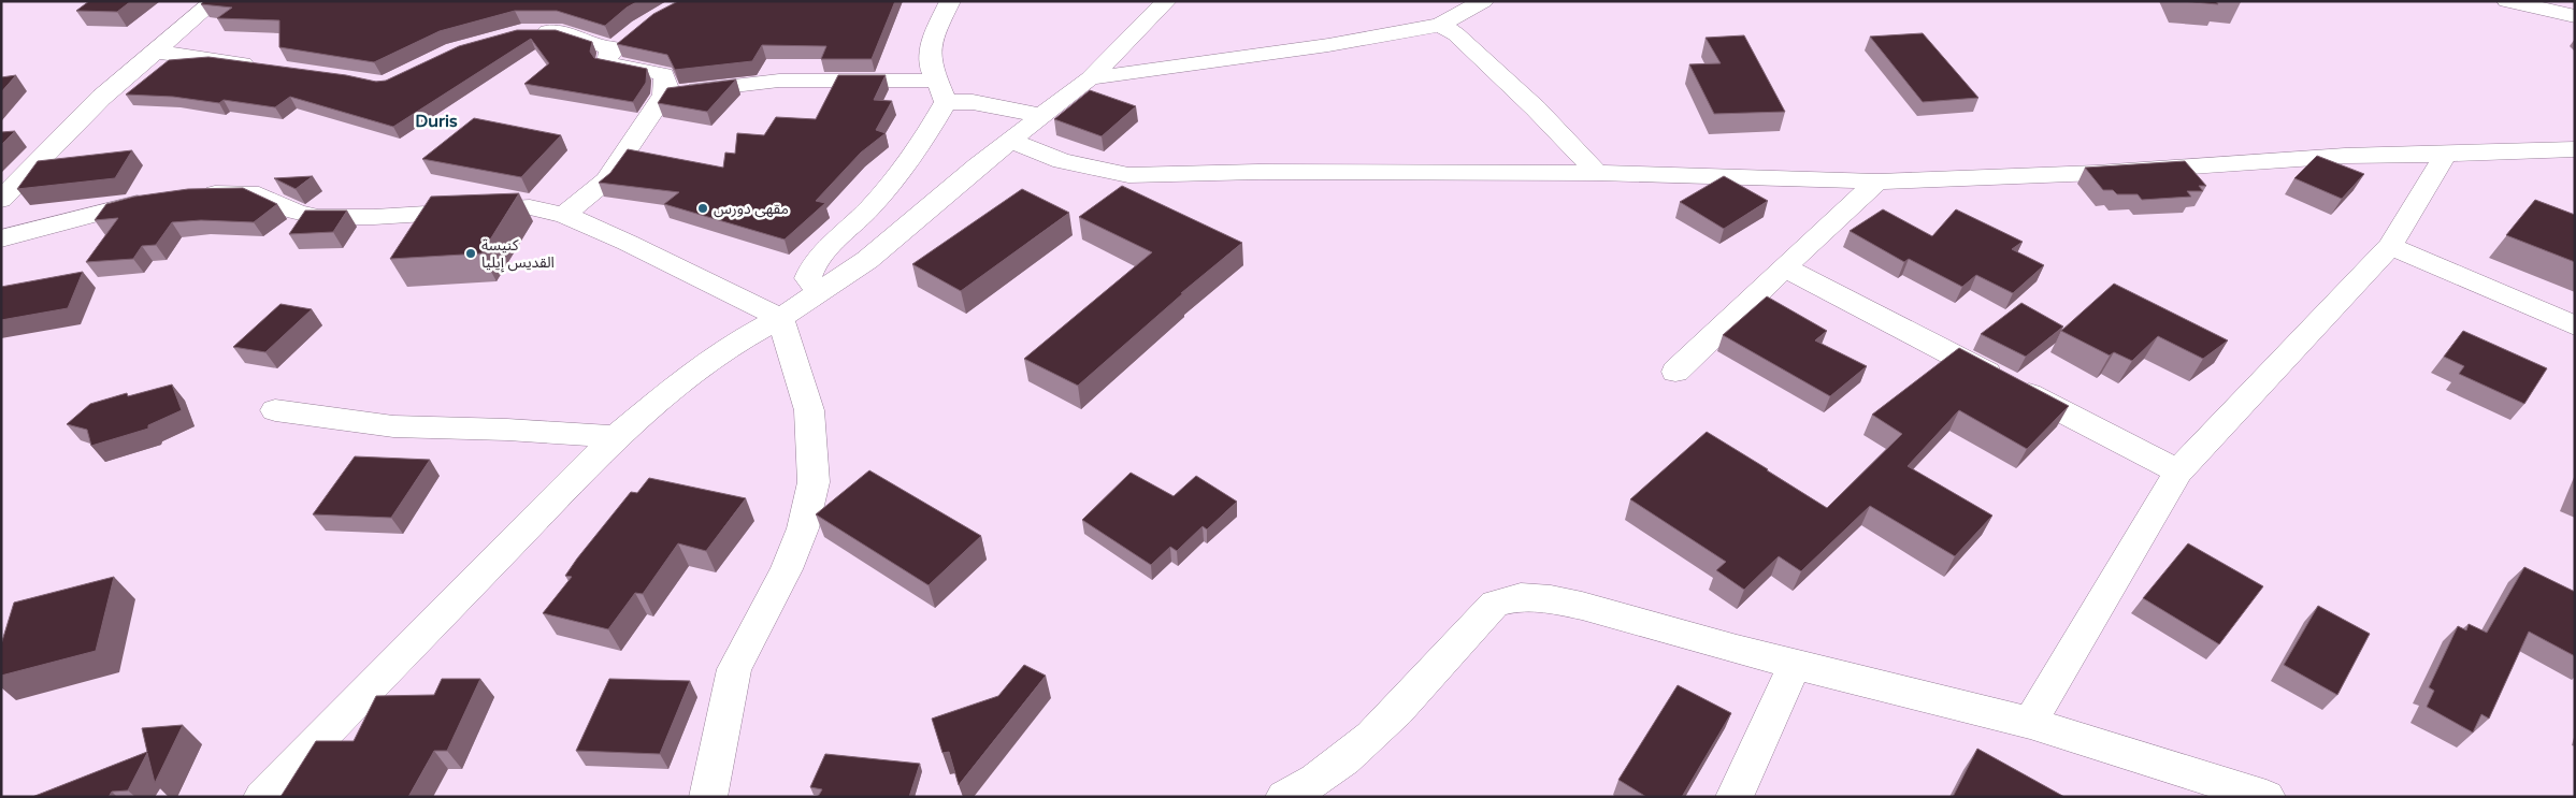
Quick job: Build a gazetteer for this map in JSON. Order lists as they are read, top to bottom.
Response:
{
  "districts": ["Duris"],
  "places": ["مقهى دورس", "كنيسة القديس إيليا"]
}
